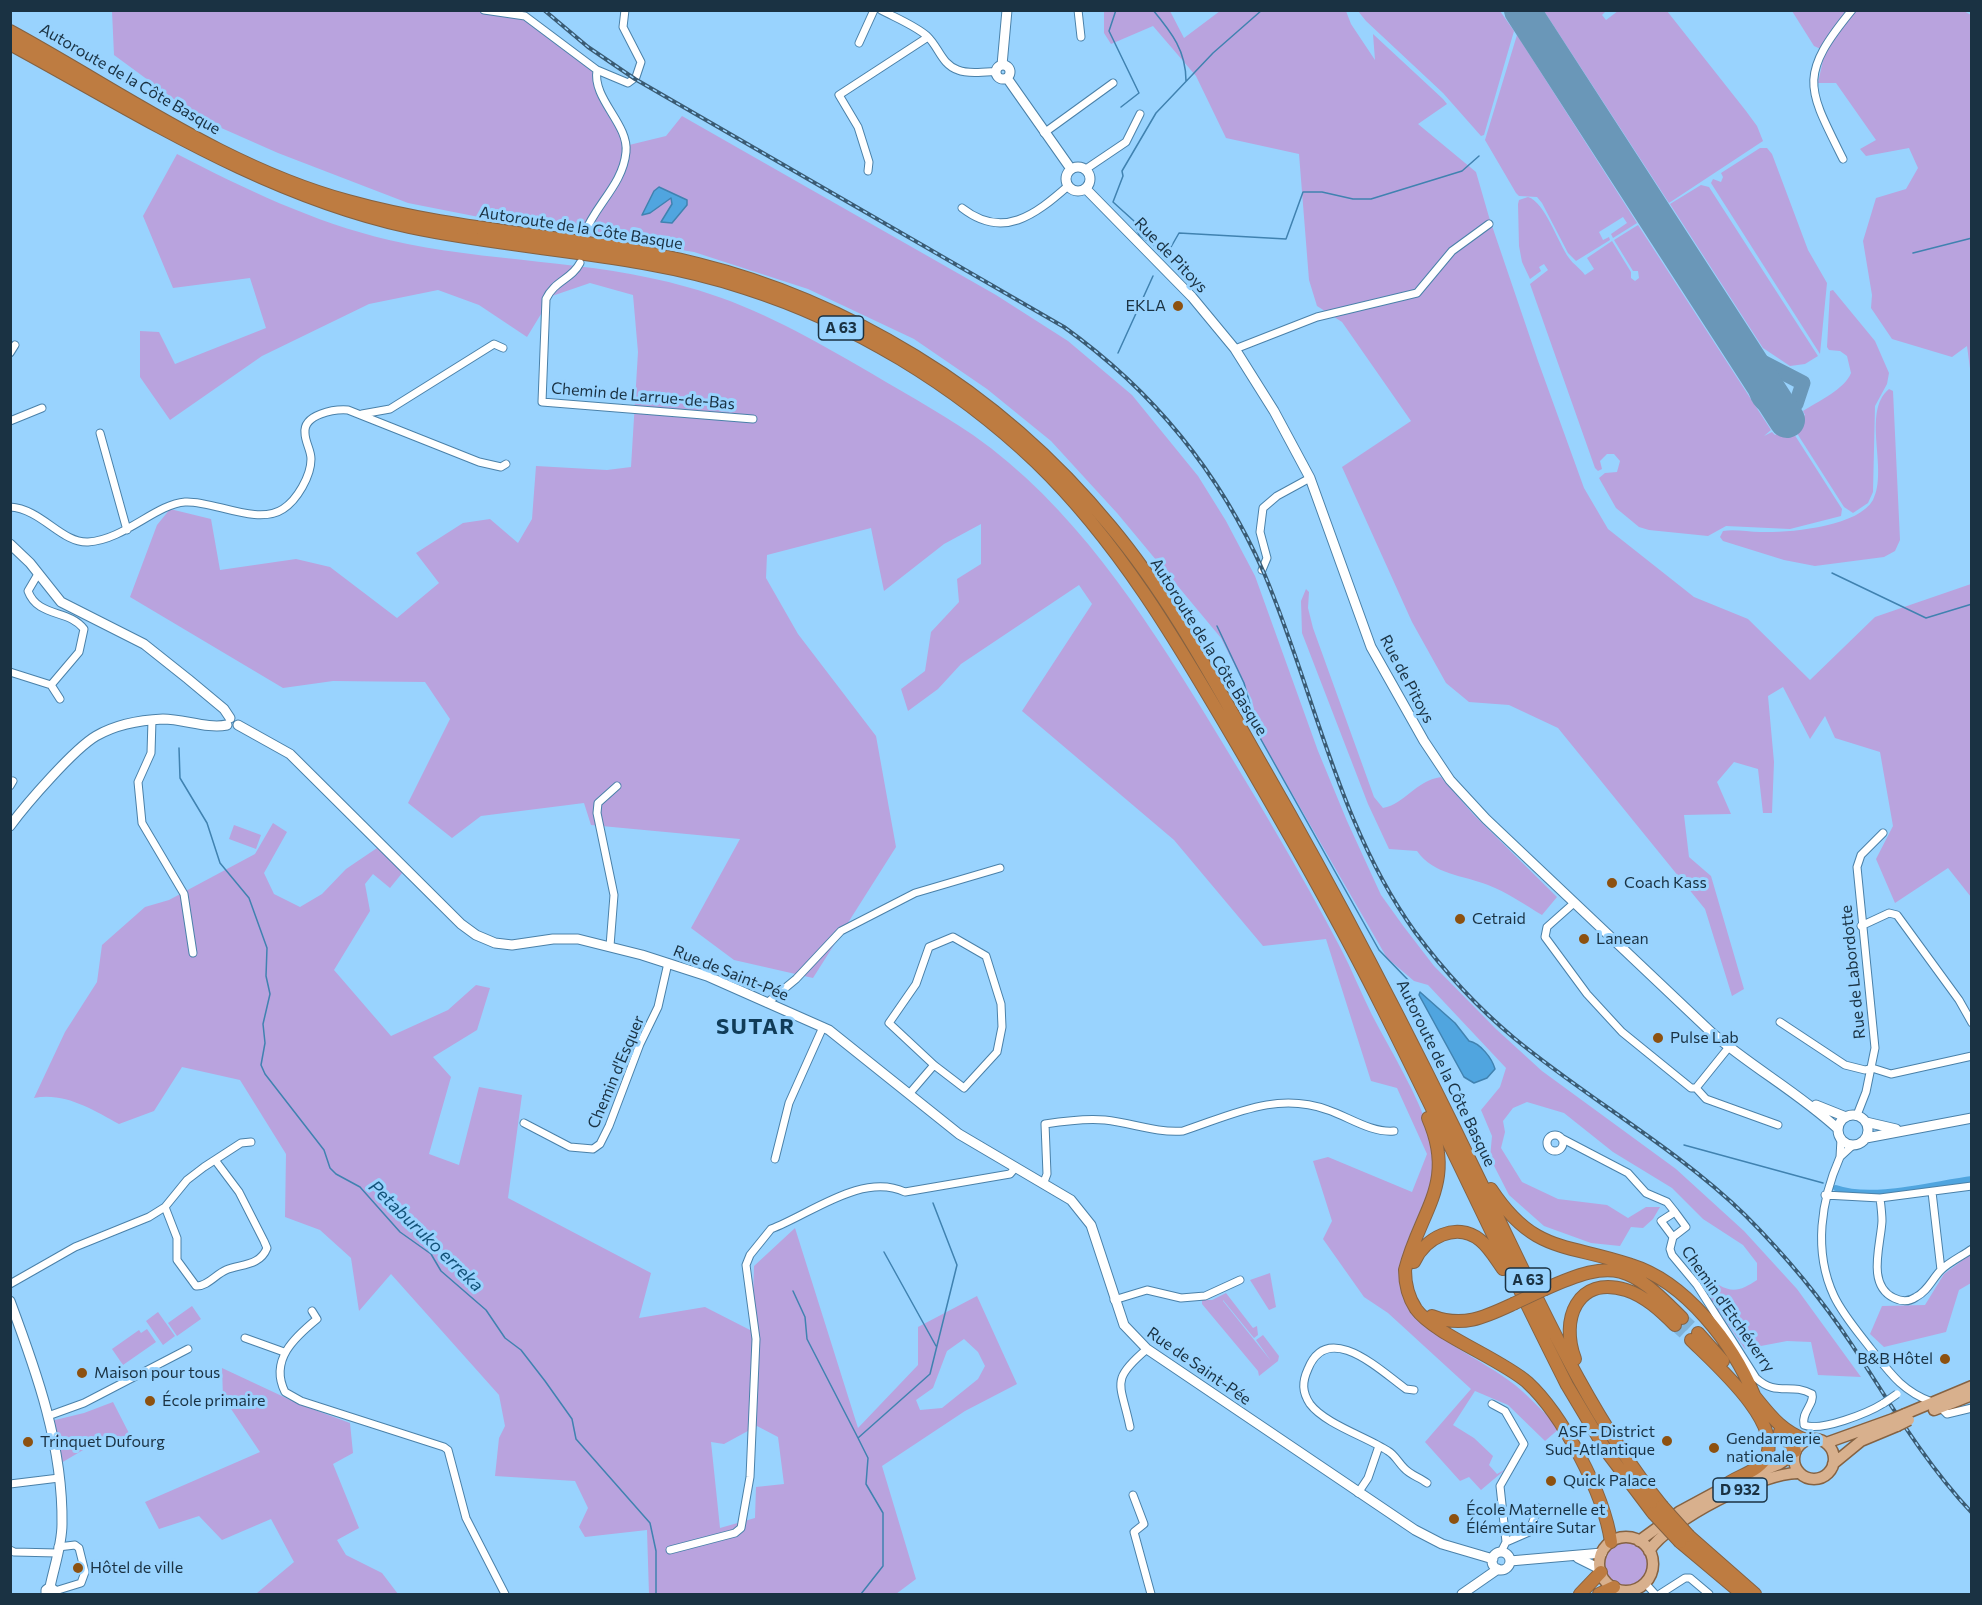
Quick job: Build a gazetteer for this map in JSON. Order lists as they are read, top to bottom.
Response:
{
  "streets": {
    "highway": ["Autoroute de la Côte Basque", "A 63"],
    "main road": ["D 932"],
    "street": [
      "Rue de Pitoys",
      "Chemin de Larrue-de-Bas",
      "Rue de Labordotte",
      "Rue de Saint-Pée",
      "Chemin d'Esquer",
      "Chemin d'Etchéverry"
    ]
  },
  "crossings": [
    ["Rue de Saint-Pée", "Chemin d'Esquer"]
  ],
  "districts": ["SUTAR"],
  "water": ["Petaburuko erreka"],
  "places": [
    "EKLA",
    "Coach Kass",
    "Cetraid",
    "Lanean",
    "Pulse Lab",
    "B&B Hôtel",
    "Maison pour tous",
    "École primaire",
    "ASF - District Sud-Atlantique",
    "Trinquet Dufourg",
    "Gendarmerie nationale",
    "Quick Palace",
    "École Maternelle et Élémentaire Sutar",
    "Hôtel de ville"
  ]
}
